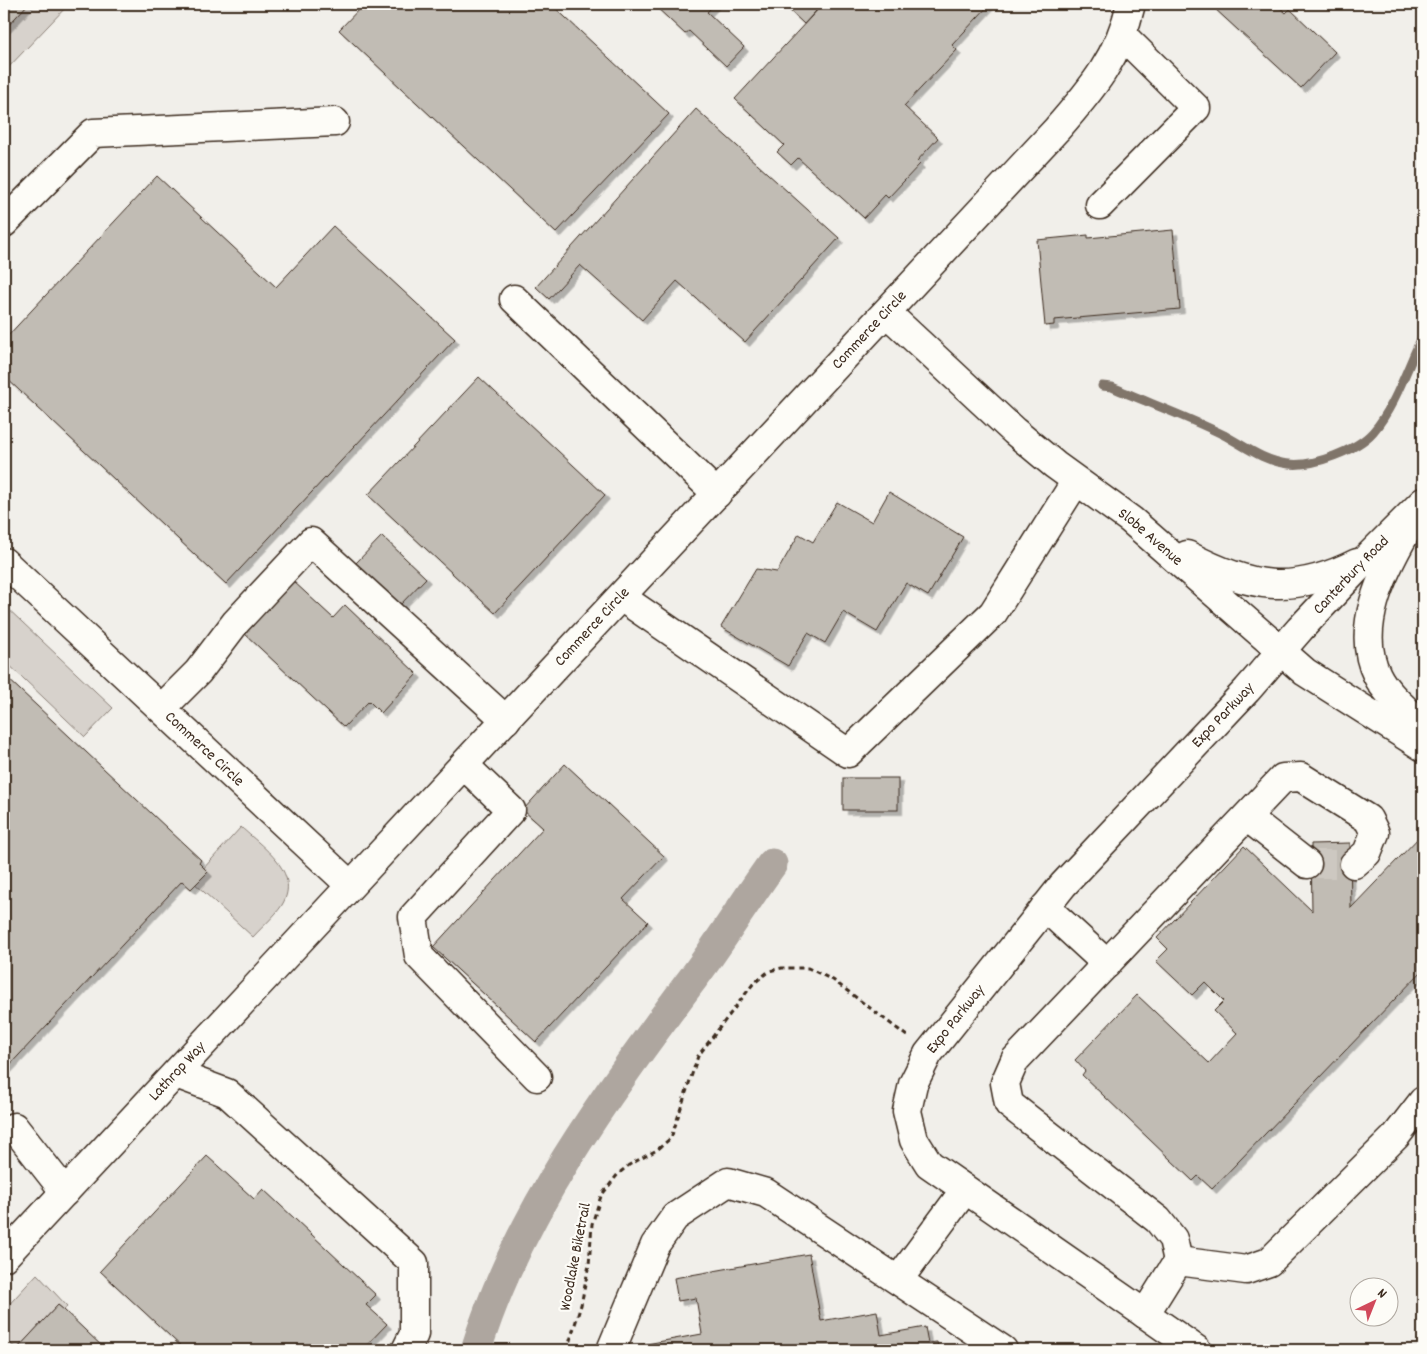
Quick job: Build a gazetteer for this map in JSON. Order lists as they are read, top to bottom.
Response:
{
  "streets": {
    "street": [
      "Commerce Circle",
      "Slobe Avenue",
      "Canterbury Road",
      "Expo Parkway",
      "Lathrop Way"
    ],
    "path": ["Woodlake Biketrail"]
  },
  "crossings": [
    ["Commerce Circle", "Slobe Avenue"],
    ["Commerce Circle", "Lathrop Way"],
    ["Slobe Avenue", "Canterbury Road"],
    ["Slobe Avenue", "Expo Parkway"],
    ["Canterbury Road", "Expo Parkway"],
    ["Expo Parkway", "Woodlake Biketrail"]
  ],
  "north": "top right"
}
